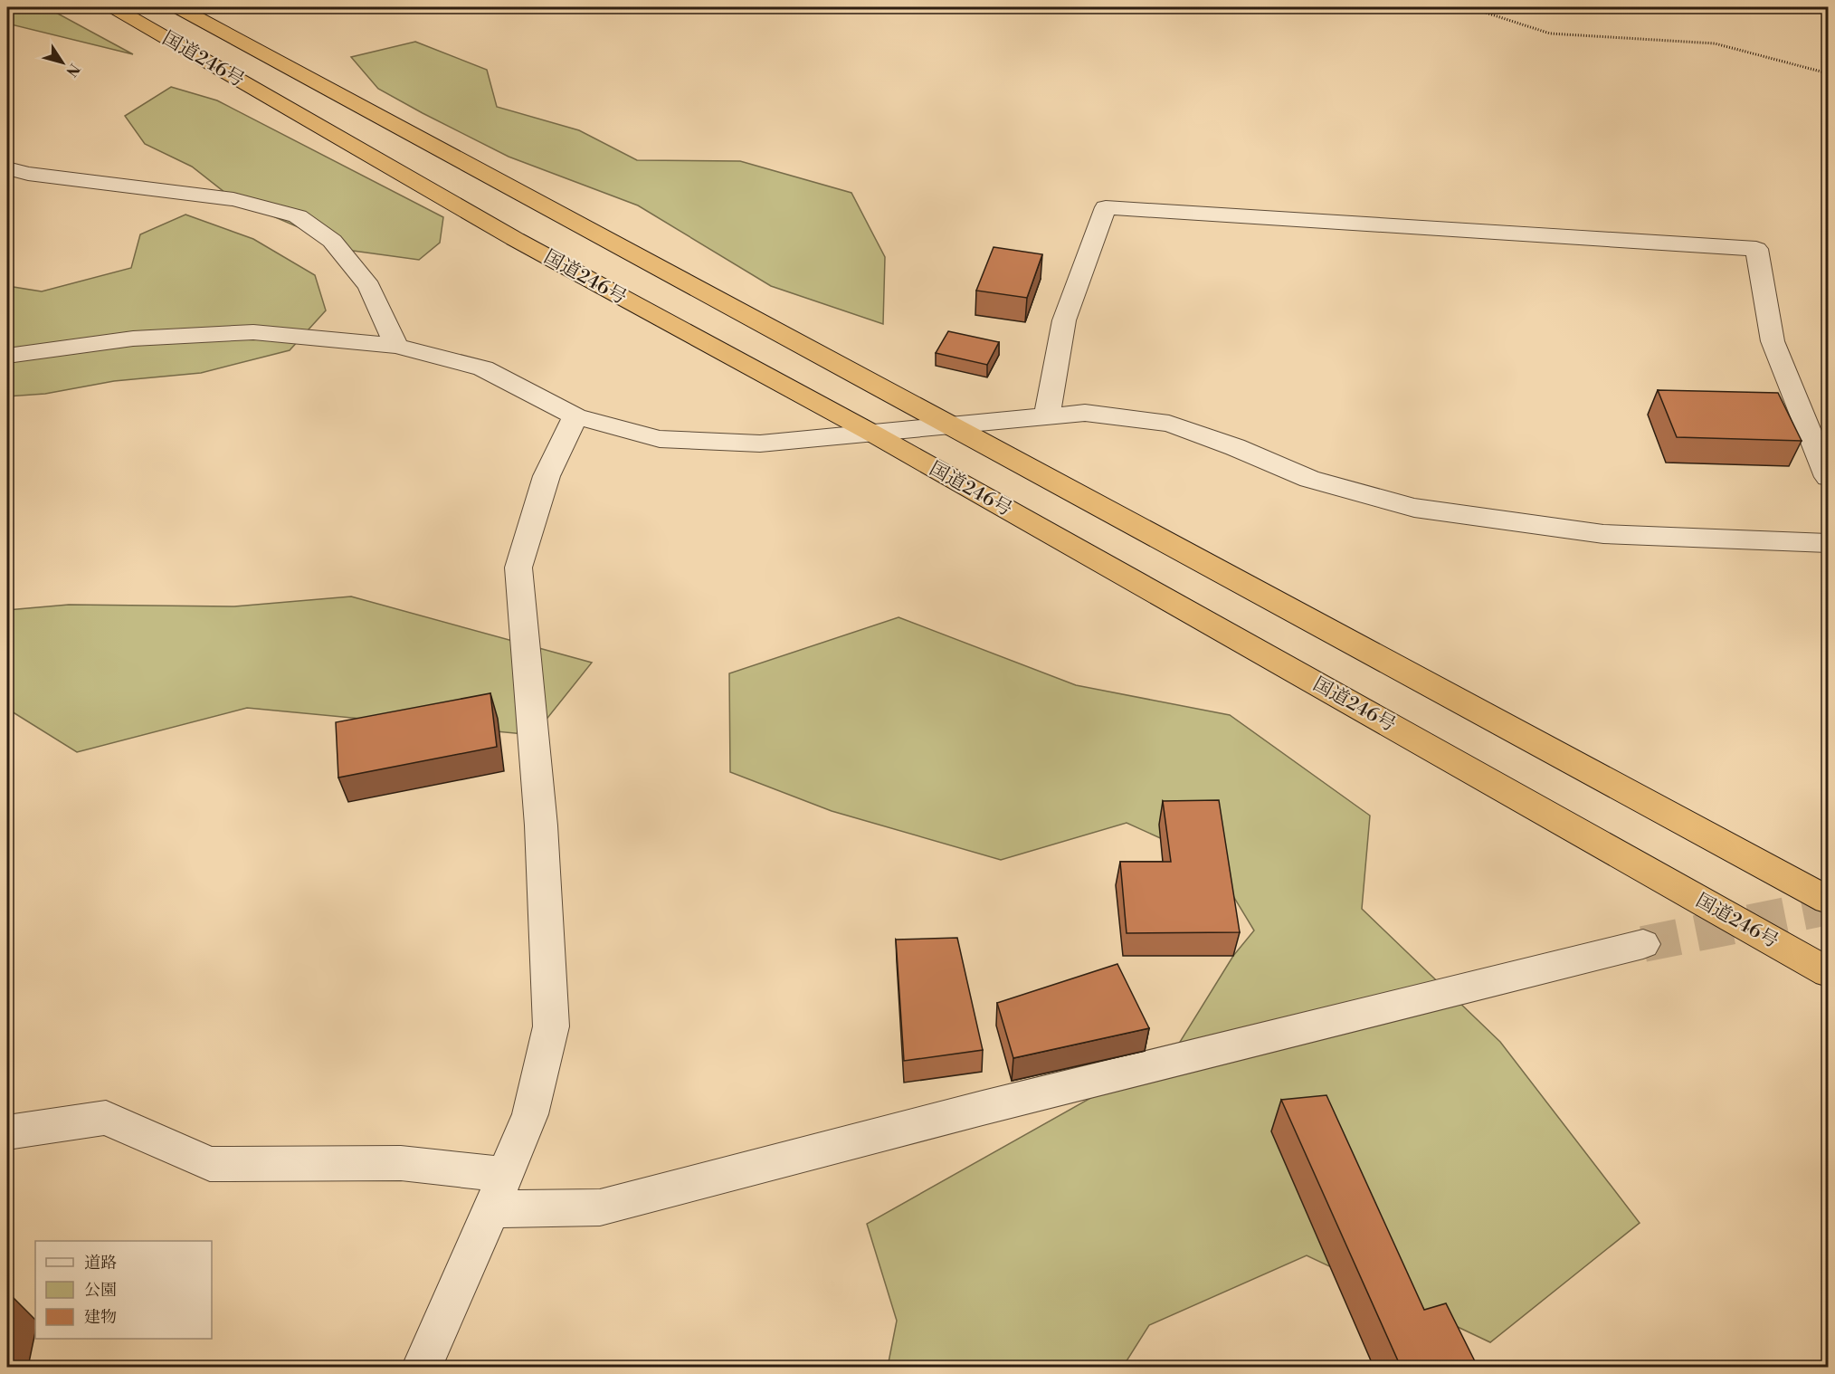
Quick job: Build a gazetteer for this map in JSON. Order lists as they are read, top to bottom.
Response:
{
  "streets": {
    "highway": ["国道246号"]
  },
  "legend": ["道路", "公園", "建物"],
  "north": "bottom right"
}
